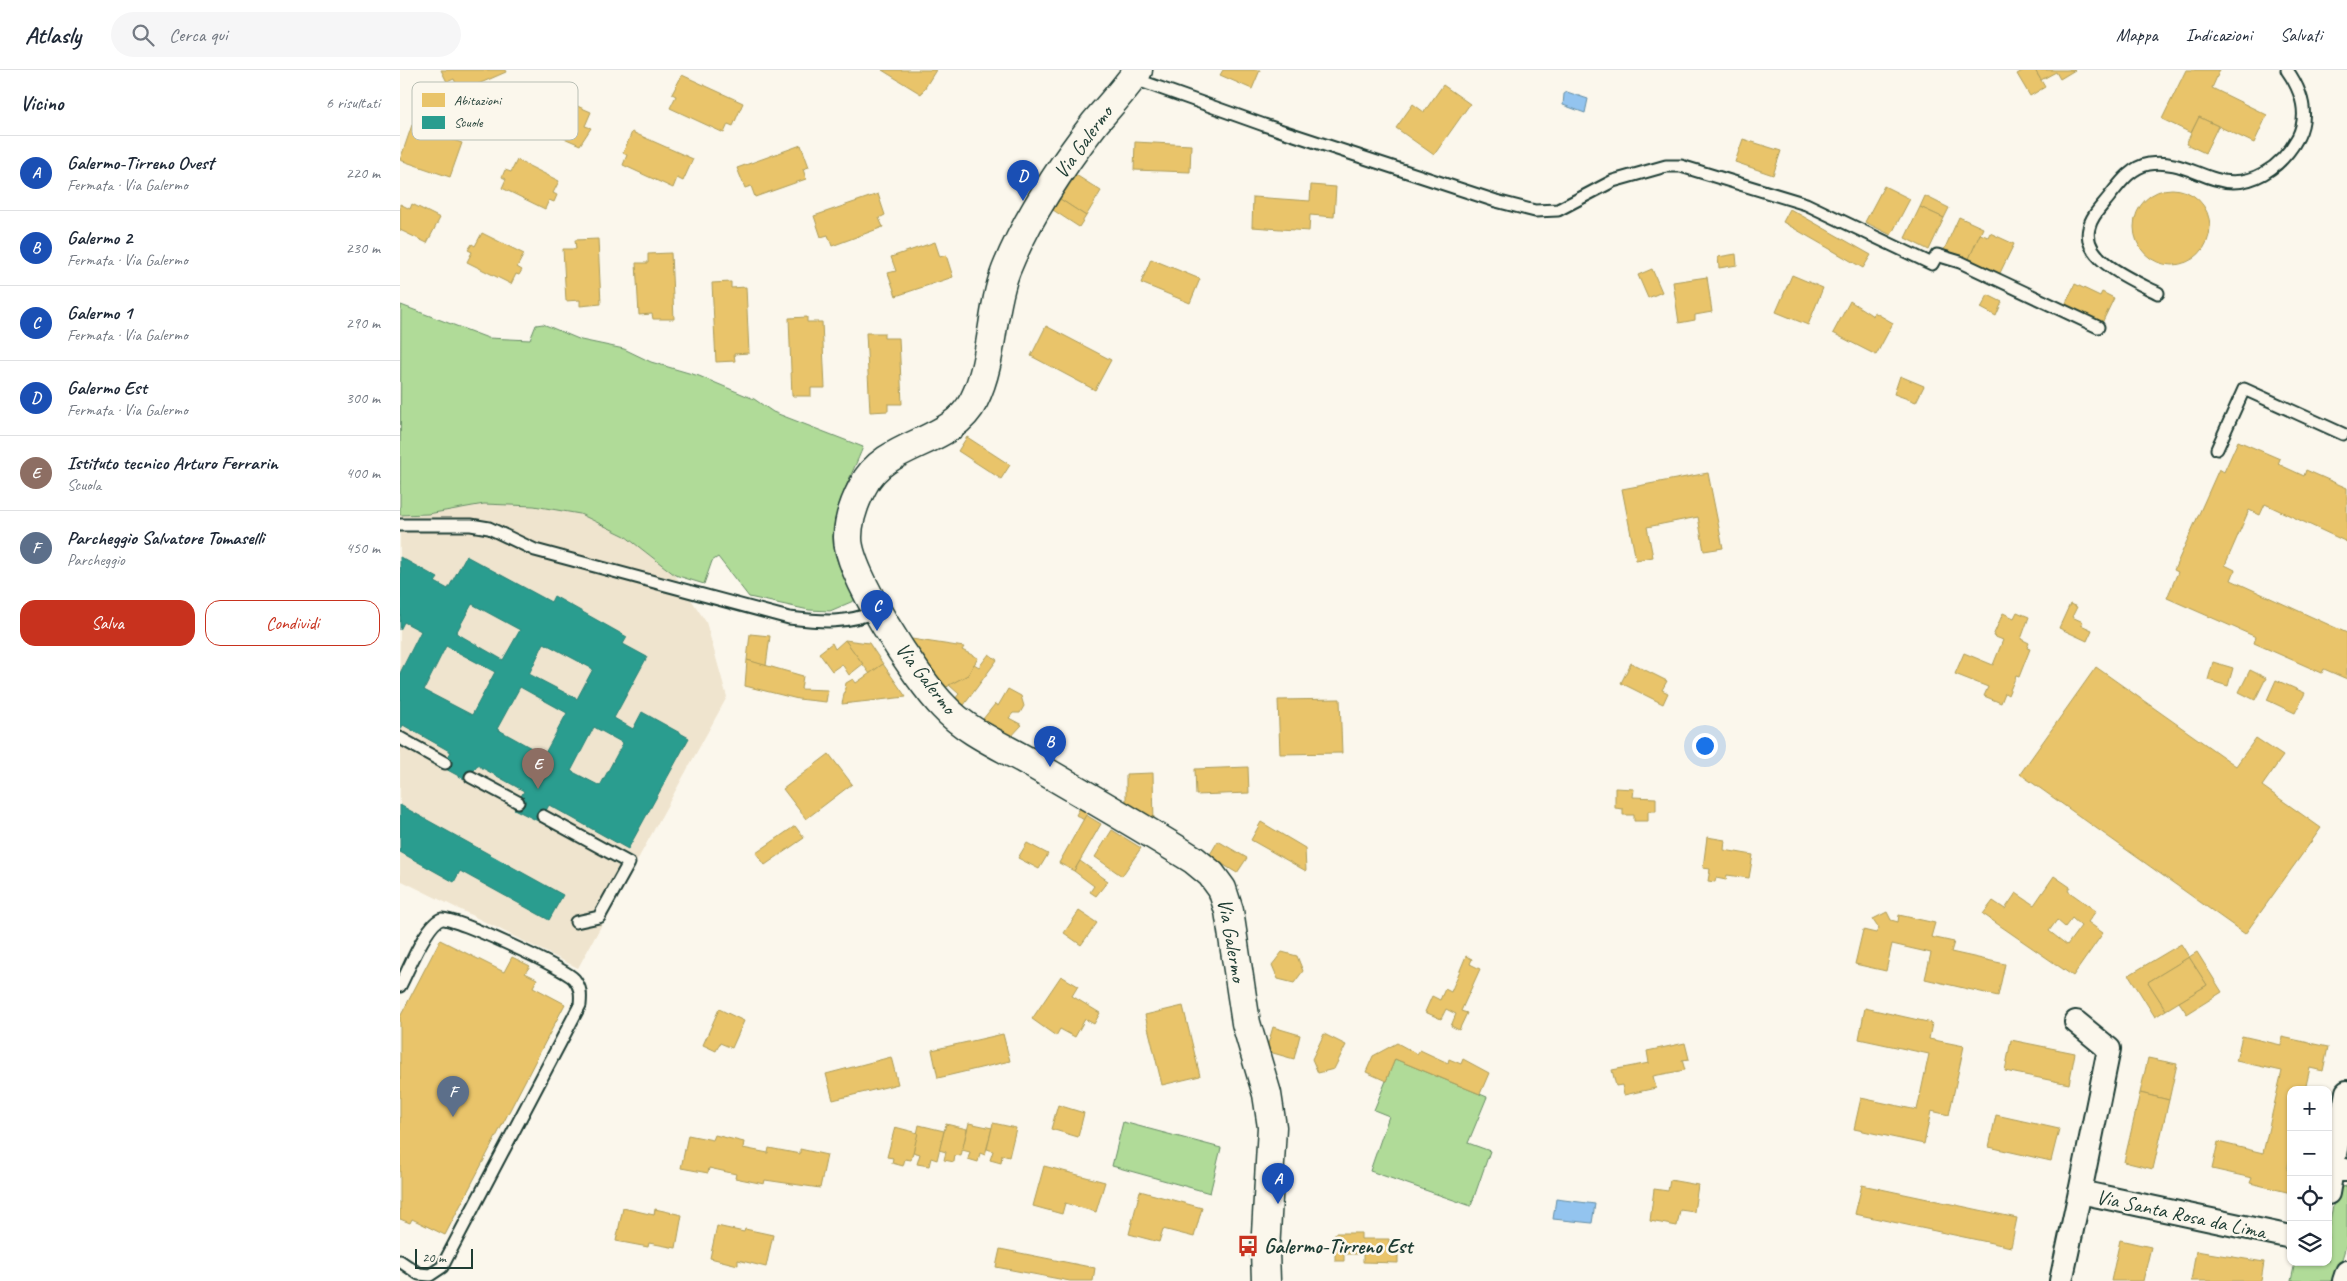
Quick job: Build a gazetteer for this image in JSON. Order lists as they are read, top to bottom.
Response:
{
  "streets": {
    "main road": ["Via Galermo"],
    "street": ["Via Santa Rosa da Lima"]
  },
  "places": {
    "bus stop": ["Galermo-Tirreno Est"]
  },
  "legend": ["Abitazioni", "Scuole"],
  "scale_bar": "20 m",
  "page": {
    "header": "Atlasly",
    "search": "Cerca qui",
    "nav": ["Mappa", "Indicazioni", "Salvati"],
    "heading": ["Vicino", "6 risultati"],
    "list": [
      {
        "mark": "A",
        "name": "Galermo-Tirreno Ovest",
        "note": "Fermata · Via Galermo",
        "value": "220 m"
      },
      {
        "mark": "B",
        "name": "Galermo 2",
        "note": "Fermata · Via Galermo",
        "value": "230 m"
      },
      {
        "mark": "C",
        "name": "Galermo 1",
        "note": "Fermata · Via Galermo",
        "value": "290 m"
      },
      {
        "mark": "D",
        "name": "Galermo Est",
        "note": "Fermata · Via Galermo",
        "value": "300 m"
      },
      {
        "mark": "E",
        "name": "Istituto tecnico Arturo Ferrarin",
        "note": "Scuola",
        "value": "400 m"
      },
      {
        "mark": "F",
        "name": "Parcheggio Salvatore Tomaselli",
        "note": "Parcheggio",
        "value": "450 m"
      }
    ],
    "pins": [
      "D",
      "C",
      "B",
      "E",
      "F",
      "A"
    ],
    "buttons": ["Salva", "Condividi"],
    "map_buttons": ["+", "−"],
    "scale": "20 m"
  }
}
